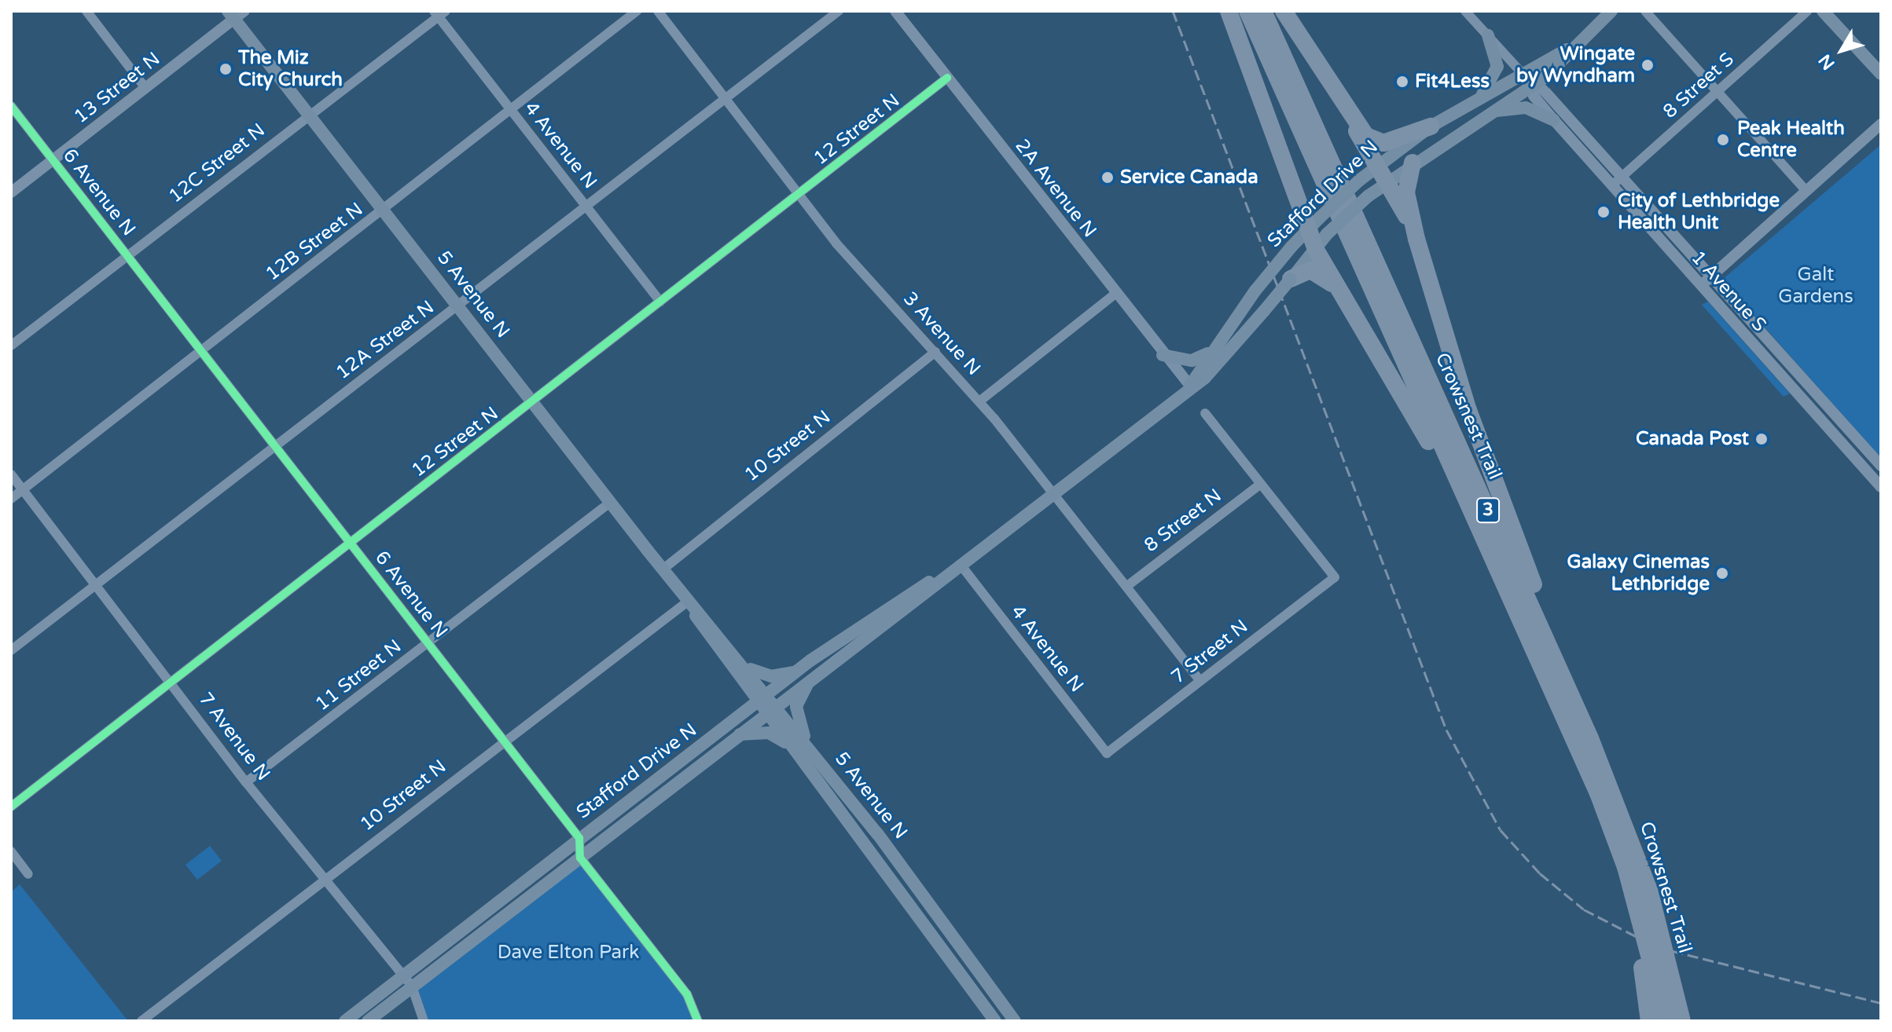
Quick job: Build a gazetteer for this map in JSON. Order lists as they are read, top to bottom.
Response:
{
  "streets": {
    "highway": ["Crowsnest Trail", "3"],
    "main road": ["Stafford Drive N", "5 Avenue N"],
    "street": [
      "8 Street S",
      "13 Street N",
      "12 Street N",
      "4 Avenue N",
      "12C Street N",
      "2A Avenue N",
      "6 Avenue N",
      "12B Street N",
      "1 Avenue S",
      "3 Avenue N",
      "12A Street N",
      "10 Street N",
      "8 Street N",
      "7 Street N",
      "11 Street N",
      "7 Avenue N"
    ]
  },
  "crossings": [
    ["8 Street S", "1 Avenue S"],
    ["13 Street N", "6 Avenue N"],
    ["13 Street N", "5 Avenue N"],
    ["12 Street N", "4 Avenue N"],
    ["12 Street N", "2A Avenue N"],
    ["12 Street N", "6 Avenue N"],
    ["12 Street N", "5 Avenue N"],
    ["12 Street N", "3 Avenue N"],
    ["12 Street N", "7 Avenue N"],
    ["4 Avenue N", "12C Street N"],
    ["4 Avenue N", "Stafford Drive N"],
    ["4 Avenue N", "12B Street N"],
    ["4 Avenue N", "12A Street N"],
    ["4 Avenue N", "7 Street N"],
    ["12C Street N", "6 Avenue N"],
    ["12C Street N", "5 Avenue N"],
    ["2A Avenue N", "Stafford Drive N"],
    ["6 Avenue N", "Stafford Drive N"],
    ["6 Avenue N", "12B Street N"],
    ["6 Avenue N", "12A Street N"],
    ["6 Avenue N", "10 Street N"],
    ["6 Avenue N", "11 Street N"],
    ["Stafford Drive N", "1 Avenue S"],
    ["Stafford Drive N", "5 Avenue N"],
    ["Stafford Drive N", "3 Avenue N"],
    ["Stafford Drive N", "7 Avenue N"],
    ["12B Street N", "5 Avenue N"],
    ["12B Street N", "7 Avenue N"],
    ["5 Avenue N", "12A Street N"],
    ["5 Avenue N", "10 Street N"],
    ["5 Avenue N", "11 Street N"],
    ["3 Avenue N", "12A Street N"],
    ["3 Avenue N", "10 Street N"],
    ["3 Avenue N", "8 Street N"],
    ["3 Avenue N", "7 Street N"],
    ["12A Street N", "7 Avenue N"],
    ["10 Street N", "7 Avenue N"],
    ["8 Street N", "7 Street N"],
    ["11 Street N", "7 Avenue N"]
  ],
  "parks": ["Galt Gardens", "Dave Elton Park"],
  "places": [
    "Wingate by Wyndham",
    "The Miz City Church",
    "Fit4Less",
    "Peak Health Centre",
    "Service Canada",
    "City of Lethbridge Health Unit",
    "Canada Post",
    "Galaxy Cinemas Lethbridge"
  ],
  "north": "bottom left"
}
